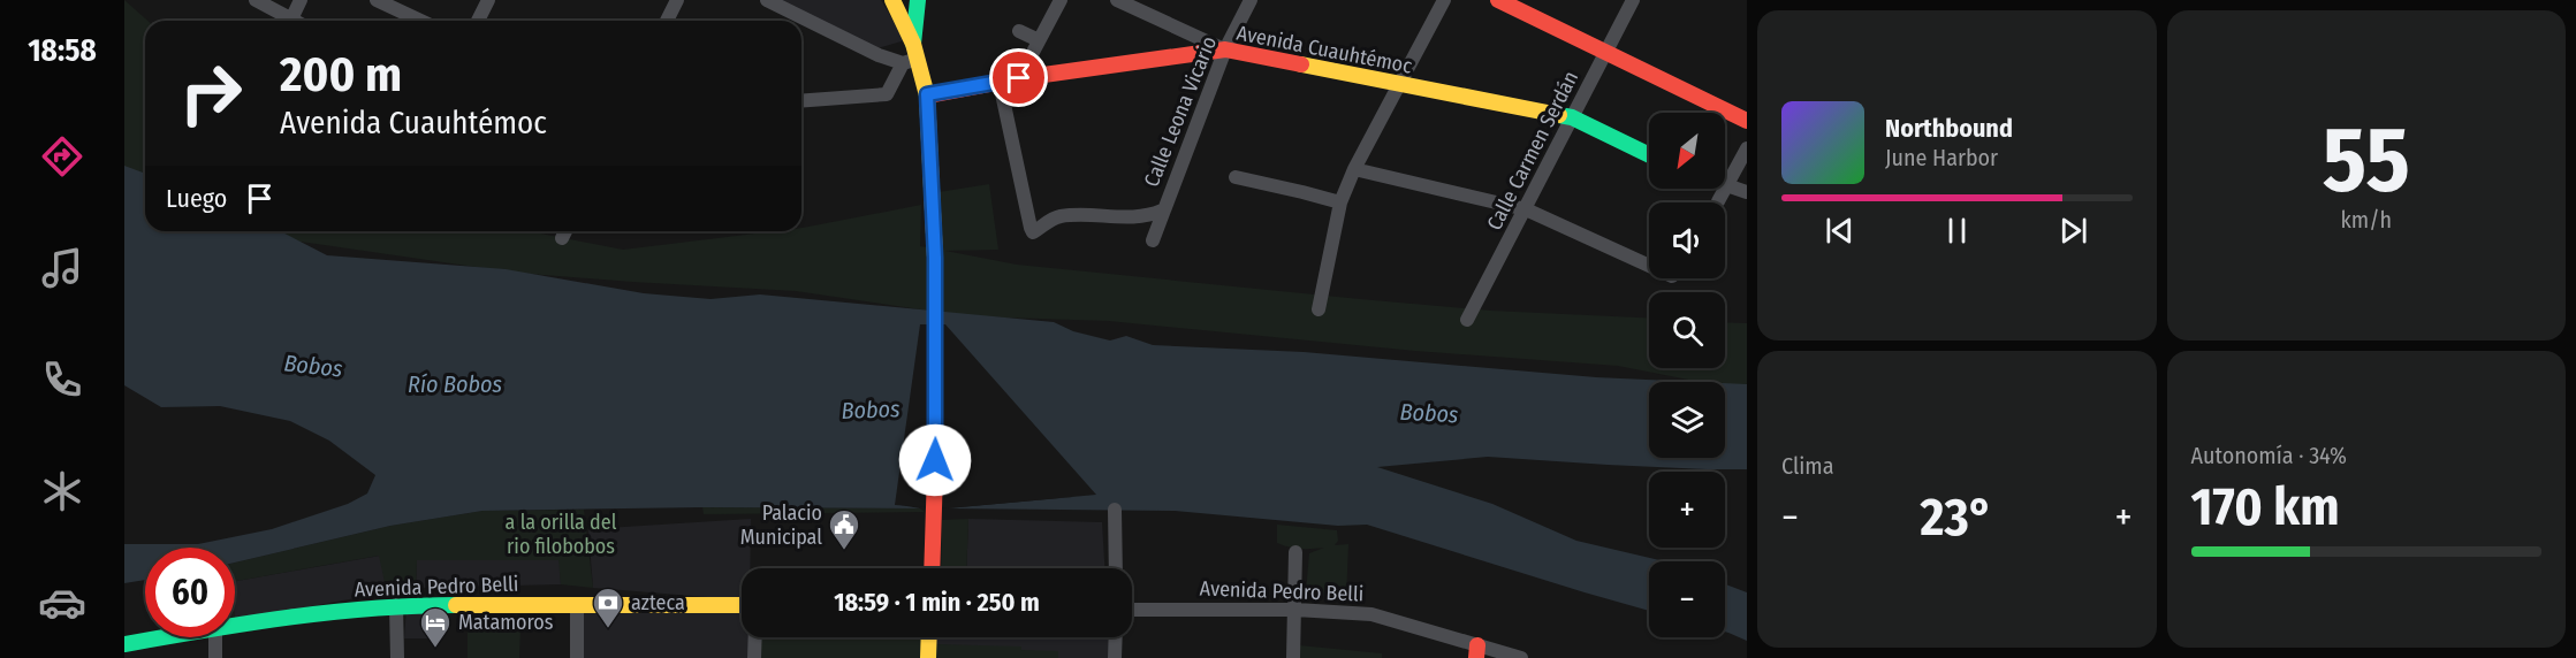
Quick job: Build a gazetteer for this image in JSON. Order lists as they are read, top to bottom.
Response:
{
  "streets": {
    "street": [
      "Avenida Cuauhtémoc",
      "Calle Leona Vicario",
      "Calle Carmen Serdán",
      "Avenida Pedro Belli"
    ]
  },
  "crossings": [
    ["Avenida Cuauhtémoc", "Calle Leona Vicario"],
    ["Avenida Cuauhtémoc", "Calle Carmen Serdán"]
  ],
  "water": ["Bobos", "Río Bobos"],
  "parks": ["a la orilla del rio filobobos"],
  "places": {
    "public building": ["Palacio Municipal"],
    "bank": ["azteca"],
    "hotel": ["Matamoros"]
  },
  "north": "bottom left",
  "page": {
    "tabs": "18:58",
    "tile": [
      ["55", "km/h"],
      "Clima",
      ["Autonomía · 34%", "170 km"]
    ],
    "turn": ["200 m", "Avenida Cuauhtémoc"],
    "song": ["Northbound", "June Harbor"],
    "map_buttons": ["+", "−"],
    "then": "Luego",
    "heat": ["−", "23°", "+"],
    "limit": "60",
    "trip": "18:59 · 1 min · 250 m"
  }
}
